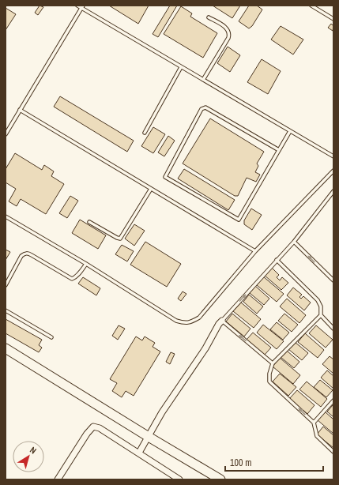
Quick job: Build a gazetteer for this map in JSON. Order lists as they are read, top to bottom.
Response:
{
  "scale_bar": "100 m",
  "north": "top right"
}
